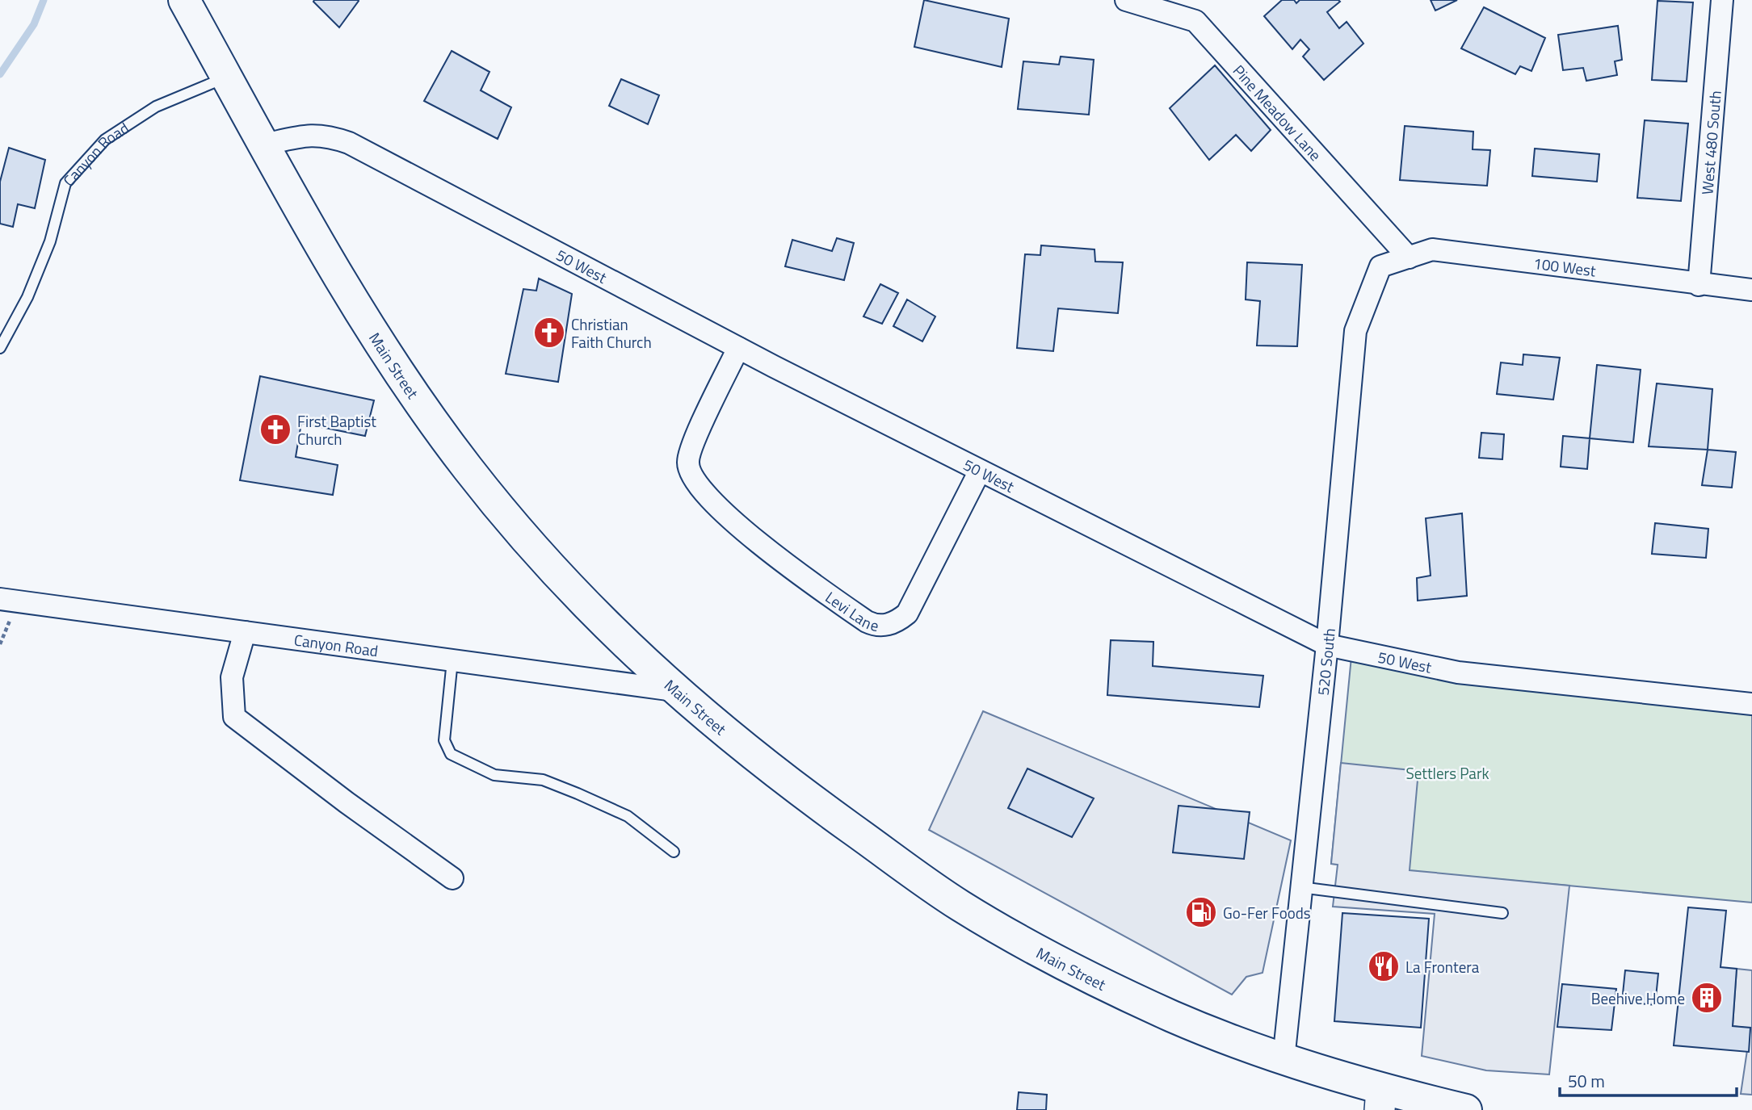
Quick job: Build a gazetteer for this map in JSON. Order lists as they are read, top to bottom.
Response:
{
  "streets": {
    "highway": ["Main Street"],
    "street": [
      "Pine Meadow Lane",
      "West 480 South",
      "Canyon Road",
      "50 West",
      "100 West",
      "Levi Lane",
      "520 South"
    ]
  },
  "crossings": [
    ["Pine Meadow Lane", "100 West"],
    ["West 480 South", "100 West"],
    ["Canyon Road", "Main Street"],
    ["50 West", "Main Street"],
    ["50 West", "Levi Lane"],
    ["50 West", "520 South"],
    ["100 West", "520 South"],
    ["Main Street", "520 South"]
  ],
  "parks": ["Settlers Park"],
  "places": {
    "church": ["Christian Faith Church", "First Baptist Church"],
    "fuel station": ["Go-Fer Foods"],
    "restaurant": ["La Frontera"],
    "building": ["Beehive Home"]
  },
  "scale_bar": "50 m"
}
